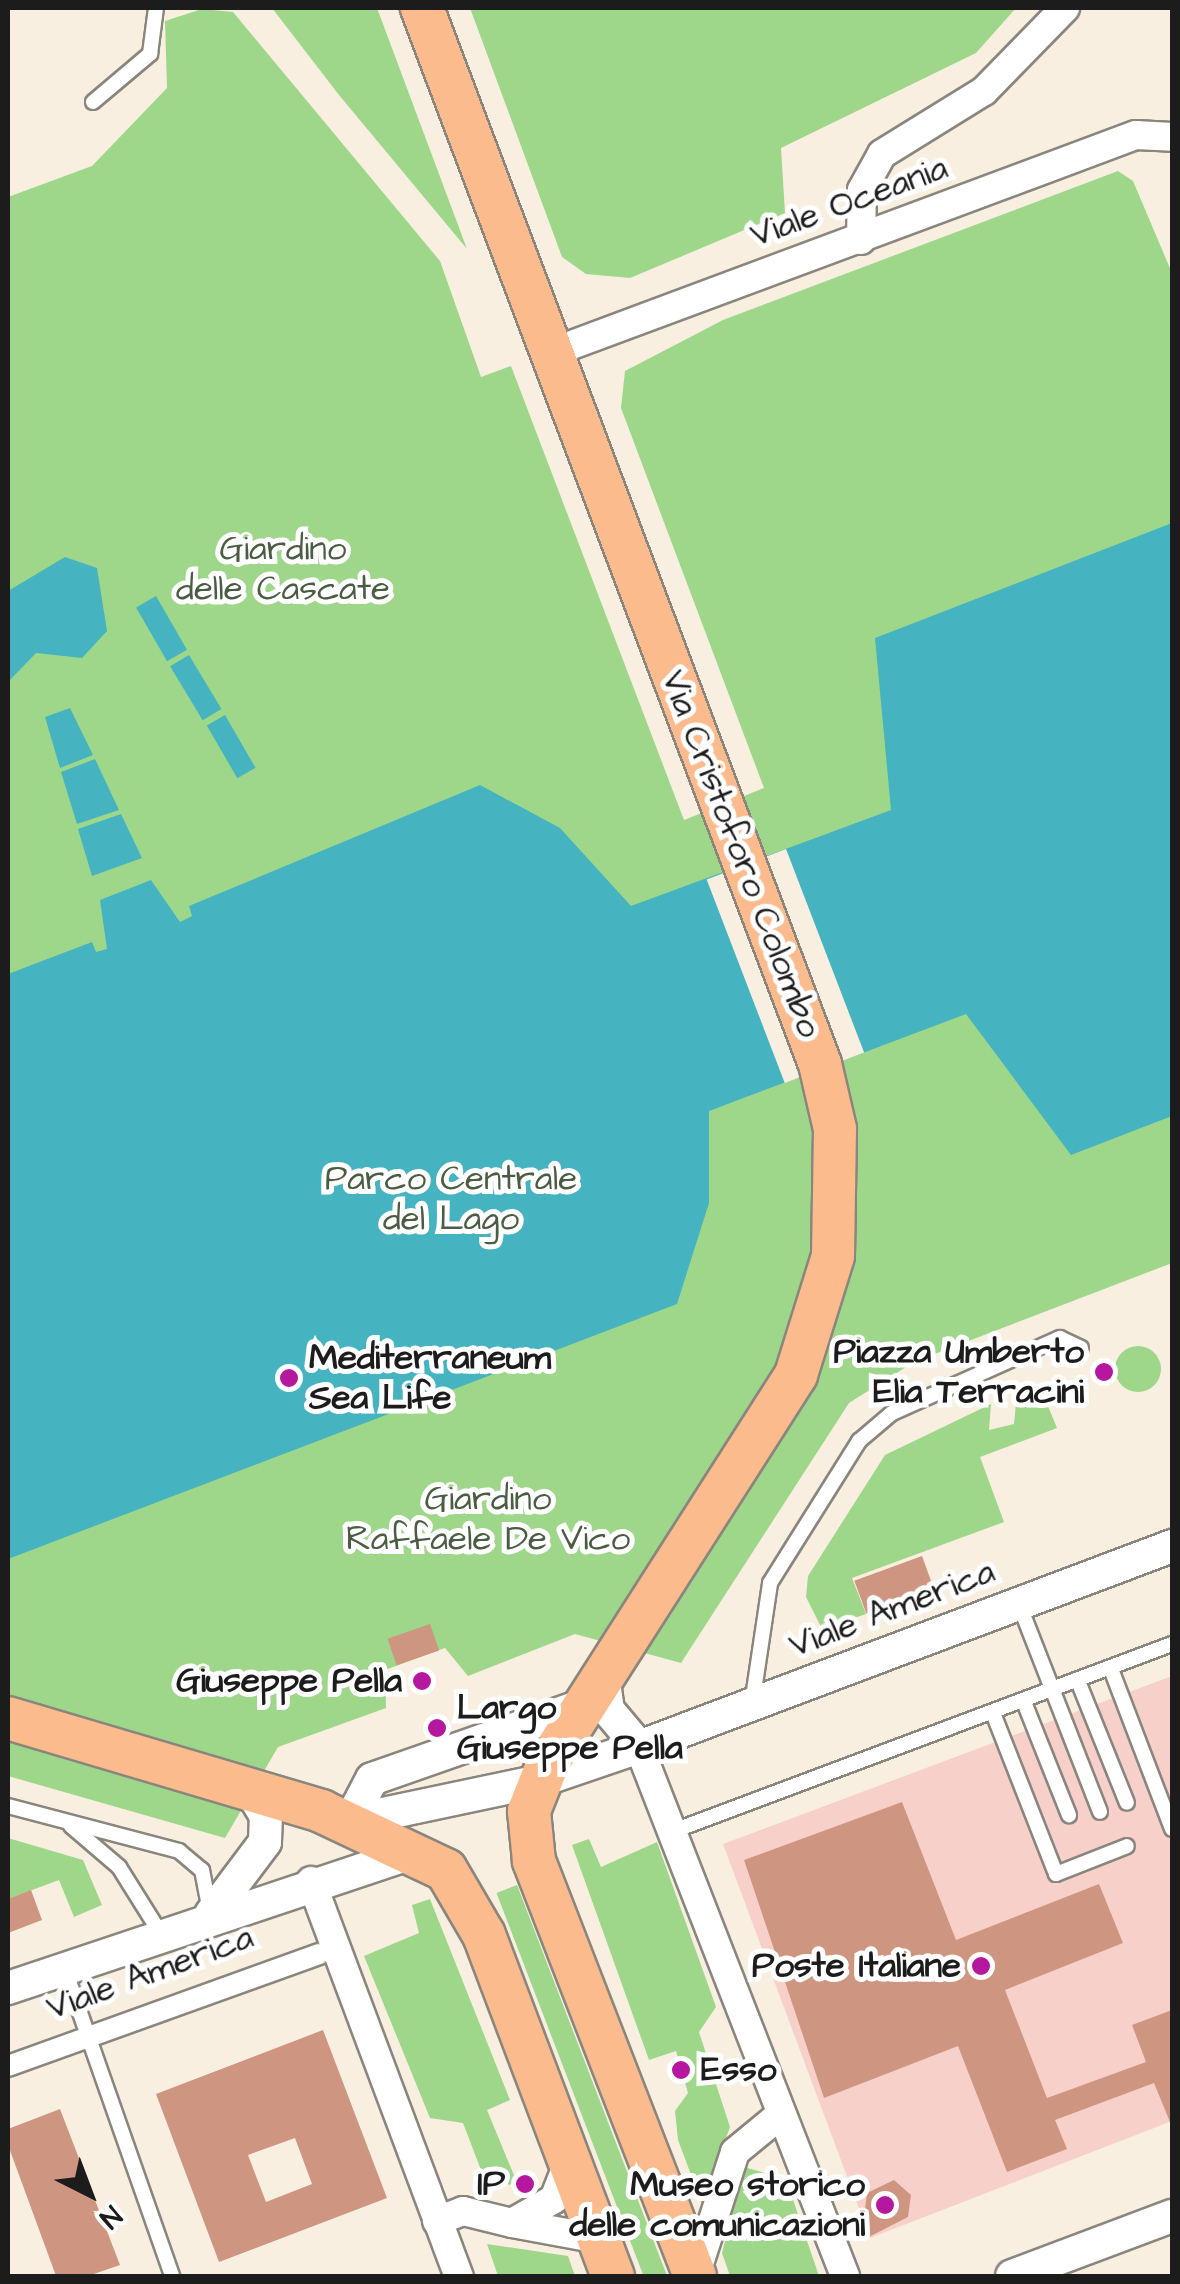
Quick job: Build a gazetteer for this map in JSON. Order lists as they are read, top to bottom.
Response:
{
  "streets": {
    "main road": ["Via Cristoforo Colombo"],
    "street": ["Viale Oceania", "Viale America"]
  },
  "crossings": [
    ["Viale Oceania", "Via Cristoforo Colombo"]
  ],
  "parks": ["Giardino delle Cascate", "Parco Centrale del Lago", "Giardino Raffaele De Vico"],
  "places": [
    "Piazza Umberto Elia Terracini",
    "Mediterraneum Sea Life",
    "Giuseppe Pella",
    "Largo Giuseppe Pella",
    "Poste Italiane",
    "Esso",
    "IP",
    "Museo storico delle comunicazioni"
  ],
  "north": "bottom right"
}
